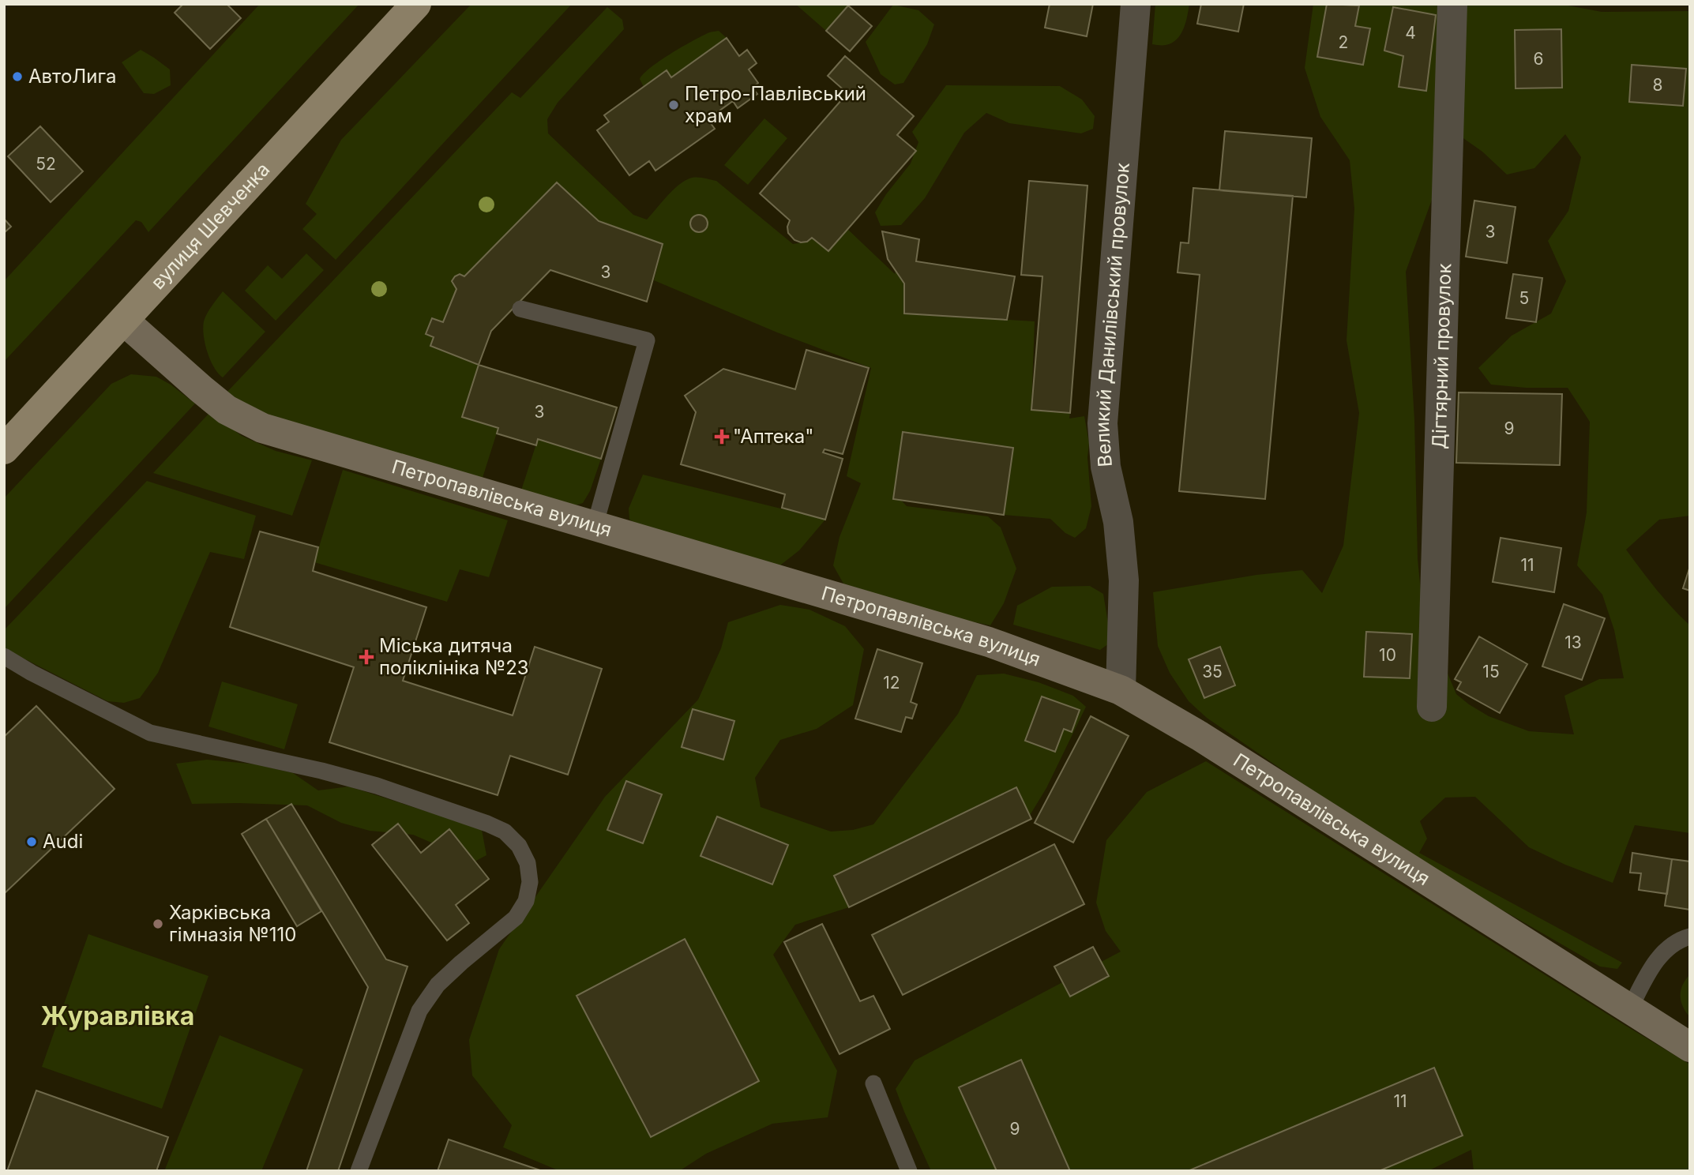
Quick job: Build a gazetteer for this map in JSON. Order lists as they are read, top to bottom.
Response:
{
  "streets": {
    "main road": ["вулиця Шевченка"],
    "street": ["Великий Данилівський провулок", "Дігтярний провулок", "Петропавлівська вулиця"]
  },
  "crossings": [
    ["вулиця Шевченка", "Петропавлівська вулиця"],
    ["Великий Данилівський провулок", "Петропавлівська вулиця"]
  ],
  "districts": ["Журавлівка"],
  "places": {
    "other": [
      "АвтоЛига",
      "Петро-Павлівський храм",
      "Audi",
      "Харківська гімназія №110"
    ],
    "health": ["\"Аптека\"", "Міська дитяча поліклініка №23"]
  },
  "house_numbers": [
    "4",
    "2",
    "6",
    "8",
    "52",
    "3",
    "3",
    "5",
    "3",
    "9",
    "11",
    "13",
    "10",
    "35",
    "15",
    "12",
    "11",
    "9"
  ]
}
